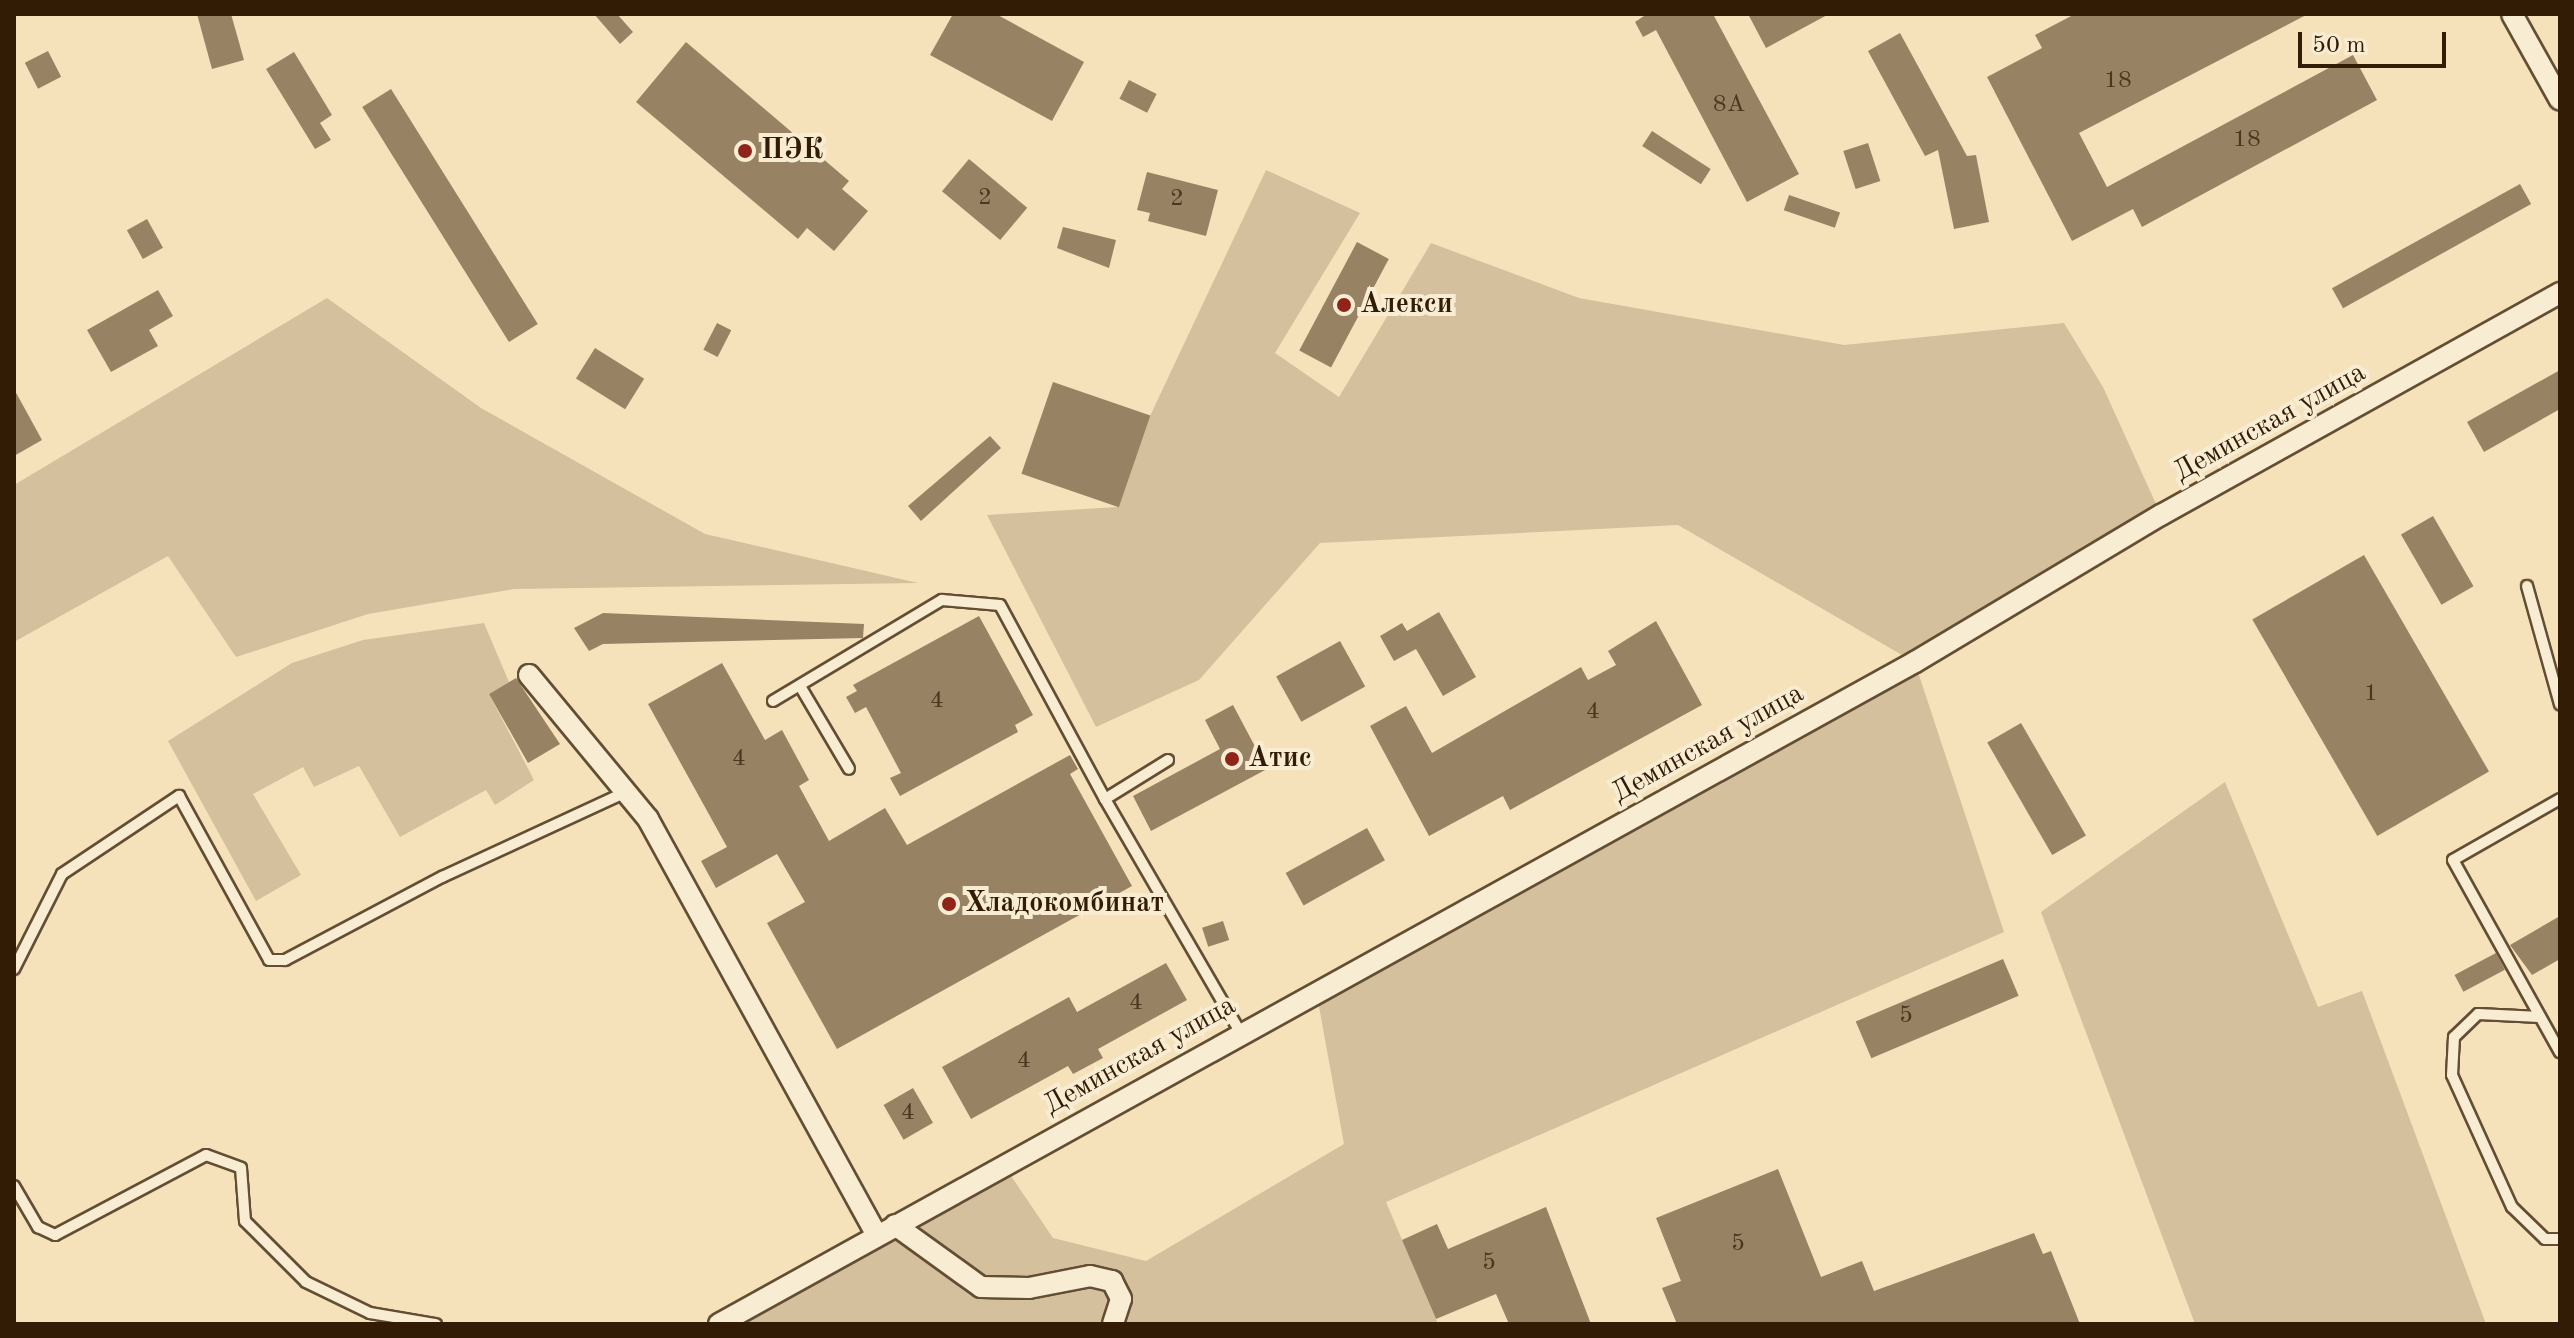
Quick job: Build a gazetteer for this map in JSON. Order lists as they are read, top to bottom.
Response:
{
  "streets": {
    "street": ["Деминская улица"]
  },
  "places": [
    "ПЭК",
    "Алекси",
    "Атис",
    "Хладокомбинат"
  ],
  "house_numbers": [
    "18",
    "8А",
    "18",
    "2",
    "2",
    "1",
    "4",
    "4",
    "4",
    "4",
    "5",
    "4",
    "4",
    "5",
    "5"
  ],
  "scale_bar": "50 m"
}
